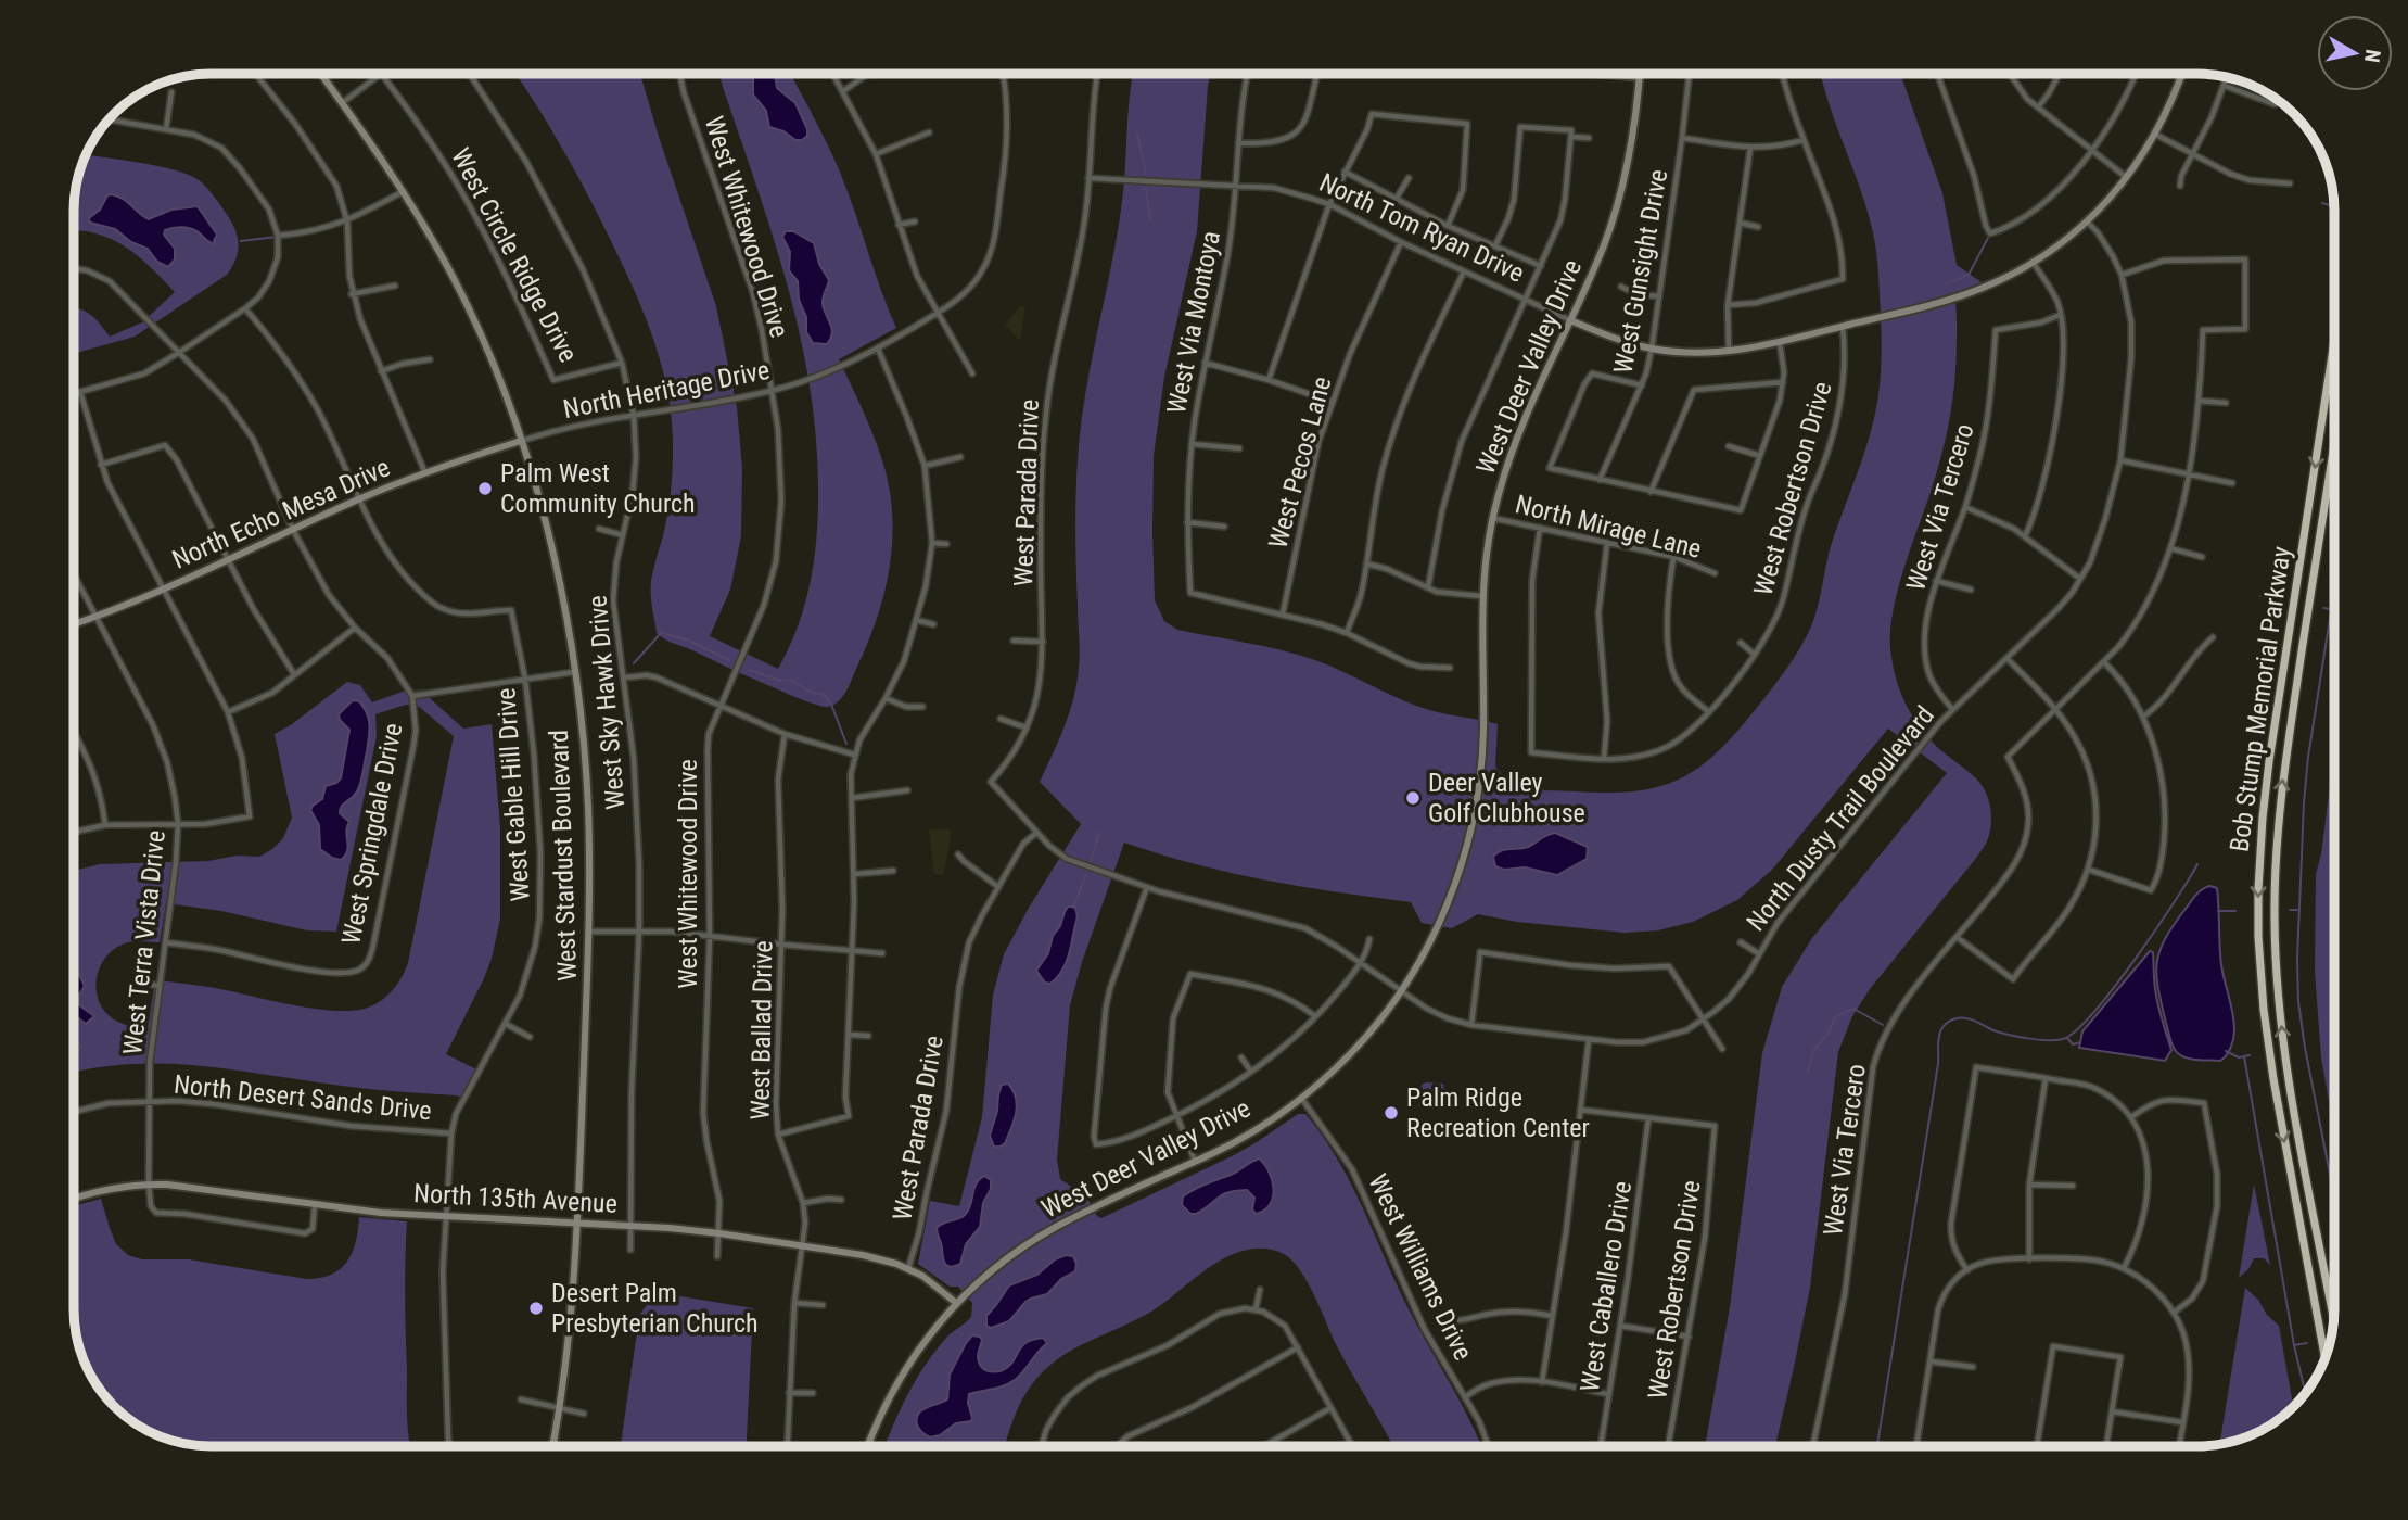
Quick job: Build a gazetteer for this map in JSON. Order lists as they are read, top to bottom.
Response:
{
  "streets": {
    "highway": ["Bob Stump Memorial Parkway"],
    "street": [
      "West Whitewood Drive",
      "North Tom Ryan Drive",
      "West Circle Ridge Drive",
      "West Gunsight Drive",
      "West Via Montoya",
      "West Deer Valley Drive",
      "North Heritage Drive",
      "West Pecos Lane",
      "West Robertson Drive",
      "West Parada Drive",
      "West Via Tercero",
      "North Echo Mesa Drive",
      "North Mirage Lane",
      "West Sky Hawk Drive",
      "West Gable Hill Drive",
      "North Dusty Trail Boulevard",
      "West Springdale Drive",
      "West Stardust Boulevard",
      "West Terra Vista Drive",
      "West Ballad Drive",
      "North Desert Sands Drive",
      "North 135th Avenue",
      "West Williams Drive",
      "West Caballero Drive"
    ]
  },
  "crossings": [
    ["West Whitewood Drive", "North Heritage Drive"],
    ["West Whitewood Drive", "North 135th Avenue"],
    ["North Tom Ryan Drive", "West Gunsight Drive"],
    ["North Tom Ryan Drive", "West Via Montoya"],
    ["North Tom Ryan Drive", "West Deer Valley Drive"],
    ["North Tom Ryan Drive", "West Pecos Lane"],
    ["North Tom Ryan Drive", "West Robertson Drive"],
    ["North Tom Ryan Drive", "West Parada Drive"],
    ["North Tom Ryan Drive", "North Dusty Trail Boulevard"],
    ["West Circle Ridge Drive", "West Sky Hawk Drive"],
    ["West Via Montoya", "West Pecos Lane"],
    ["West Deer Valley Drive", "North Mirage Lane"],
    ["West Deer Valley Drive", "North Dusty Trail Boulevard"],
    ["West Deer Valley Drive", "North 135th Avenue"],
    ["West Deer Valley Drive", "West Williams Drive"],
    ["North Heritage Drive", "North Echo Mesa Drive"],
    ["North Heritage Drive", "West Sky Hawk Drive"],
    ["North Heritage Drive", "West Stardust Boulevard"],
    ["West Robertson Drive", "North Mirage Lane"],
    ["West Robertson Drive", "West Caballero Drive"],
    ["West Parada Drive", "North Dusty Trail Boulevard"],
    ["West Parada Drive", "North 135th Avenue"],
    ["West Via Tercero", "North Dusty Trail Boulevard"],
    ["North Echo Mesa Drive", "West Gable Hill Drive"],
    ["North Echo Mesa Drive", "West Springdale Drive"],
    ["North Echo Mesa Drive", "West Stardust Boulevard"],
    ["North Echo Mesa Drive", "West Terra Vista Drive"],
    ["West Sky Hawk Drive", "North 135th Avenue"],
    ["West Gable Hill Drive", "North Desert Sands Drive"],
    ["West Gable Hill Drive", "North 135th Avenue"],
    ["West Springdale Drive", "West Terra Vista Drive"],
    ["West Stardust Boulevard", "North 135th Avenue"],
    ["West Terra Vista Drive", "North Desert Sands Drive"],
    ["West Terra Vista Drive", "North 135th Avenue"],
    ["West Ballad Drive", "North 135th Avenue"]
  ],
  "places": [
    "Palm West Community Church",
    "Deer Valley Golf Clubhouse",
    "Palm Ridge Recreation Center",
    "Desert Palm Presbyterian Church"
  ],
  "north": "right"
}
